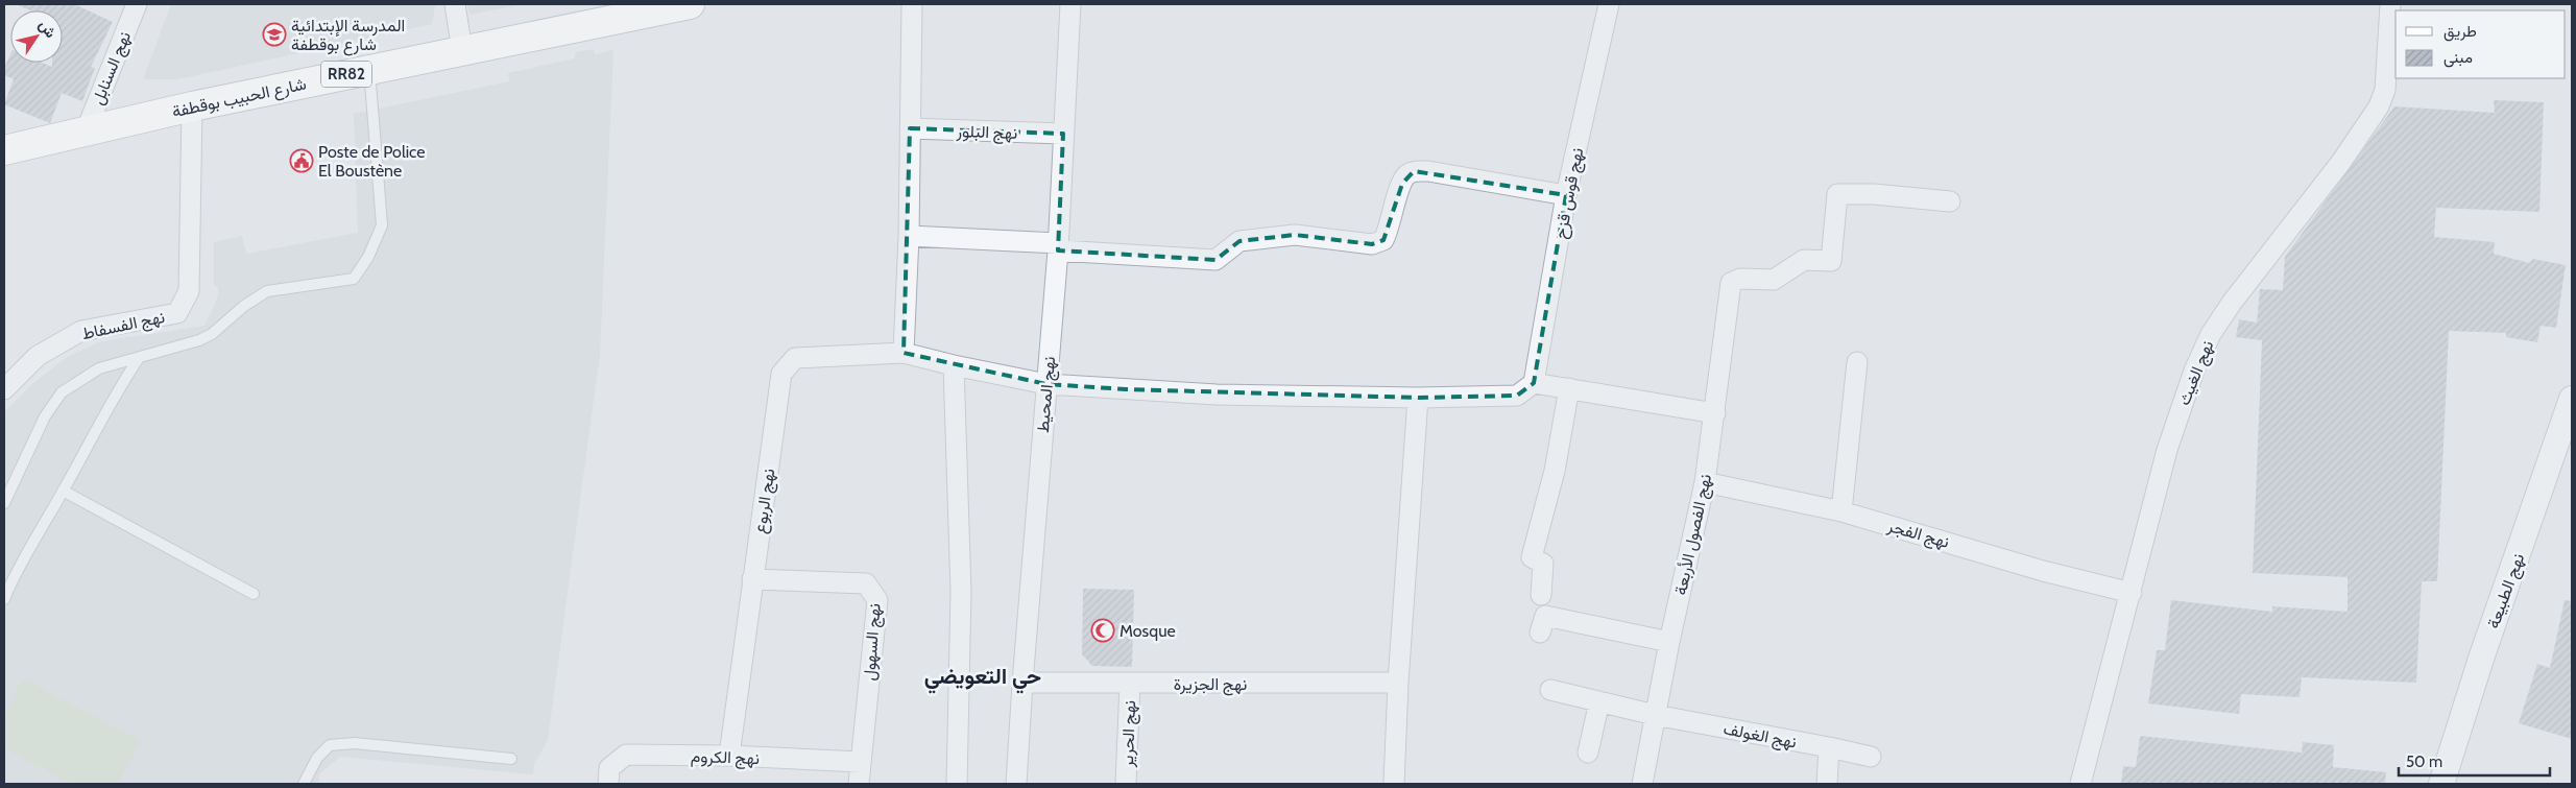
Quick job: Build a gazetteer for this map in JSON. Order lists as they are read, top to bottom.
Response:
{
  "streets": {
    "main road": ["RR82", "شارع الحبيب بوقطفة"],
    "street": [
      "نهج السنابل",
      "نهج البلور",
      "نهج قوس قزح",
      "نهج الفسفاط",
      "نهج الغيث",
      "نهج المحيط",
      "نهج الربوع",
      "نهج الفجر",
      "نهج الفصول الأربعة",
      "نهج الطبيعة",
      "نهج السهول",
      "نهج الجزيرة",
      "نهج الحرير",
      "نهج الغولف",
      "نهج الكروم"
    ]
  },
  "crossings": [
    ["نهج السنابل", "شارع الحبيب بوقطفة"],
    ["شارع الحبيب بوقطفة", "نهج الفسفاط"],
    ["نهج البلور", "نهج المحيط"],
    ["نهج قوس قزح", "نهج الربوع"],
    ["نهج الغيث", "نهج الفجر"],
    ["نهج المحيط", "نهج الربوع"],
    ["نهج المحيط", "نهج الجزيرة"],
    ["نهج الربوع", "نهج السهول"],
    ["نهج الربوع", "نهج الكروم"],
    ["نهج الفجر", "نهج الفصول الأربعة"],
    ["نهج الفصول الأربعة", "نهج الغولف"],
    ["نهج السهول", "نهج الكروم"],
    ["نهج الجزيرة", "نهج الحرير"]
  ],
  "districts": ["حي التعويضي"],
  "places": {
    "school or university": ["المدرسة الإبتدائية شارع بوقطفة"],
    "public building": ["Poste de Police El Boustène"],
    "mosque": ["Mosque"]
  },
  "legend": ["طريق", "مبنى"],
  "scale_bar": "50 m",
  "north": "top right"
}
